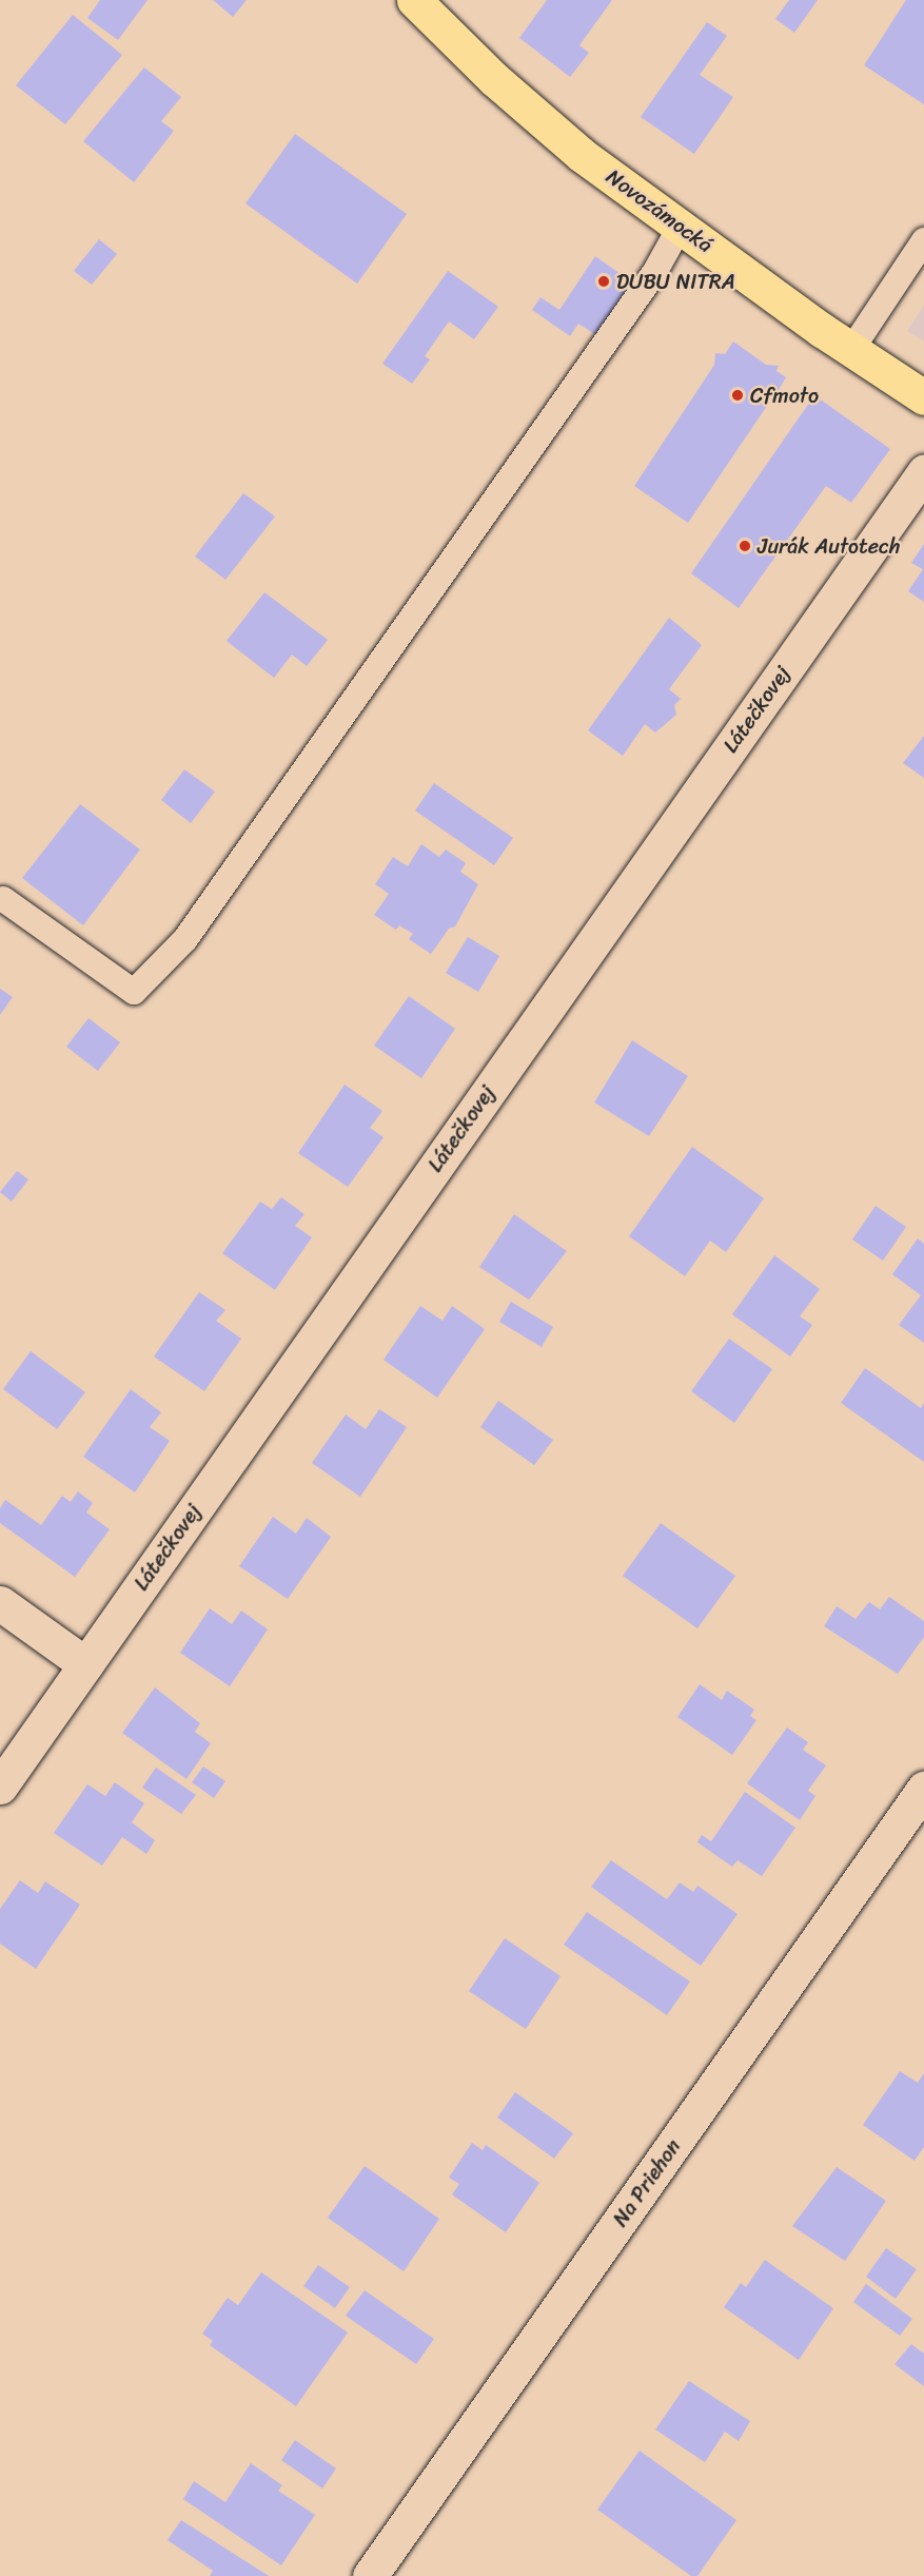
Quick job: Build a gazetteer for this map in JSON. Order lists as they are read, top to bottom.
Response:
{
  "streets": {
    "main road": ["Novozámocká"],
    "street": ["Látečkovej", "Na Priehon"]
  },
  "places": ["DUBU NITRA", "Cfmoto", "Jurák Autotech"]
}
